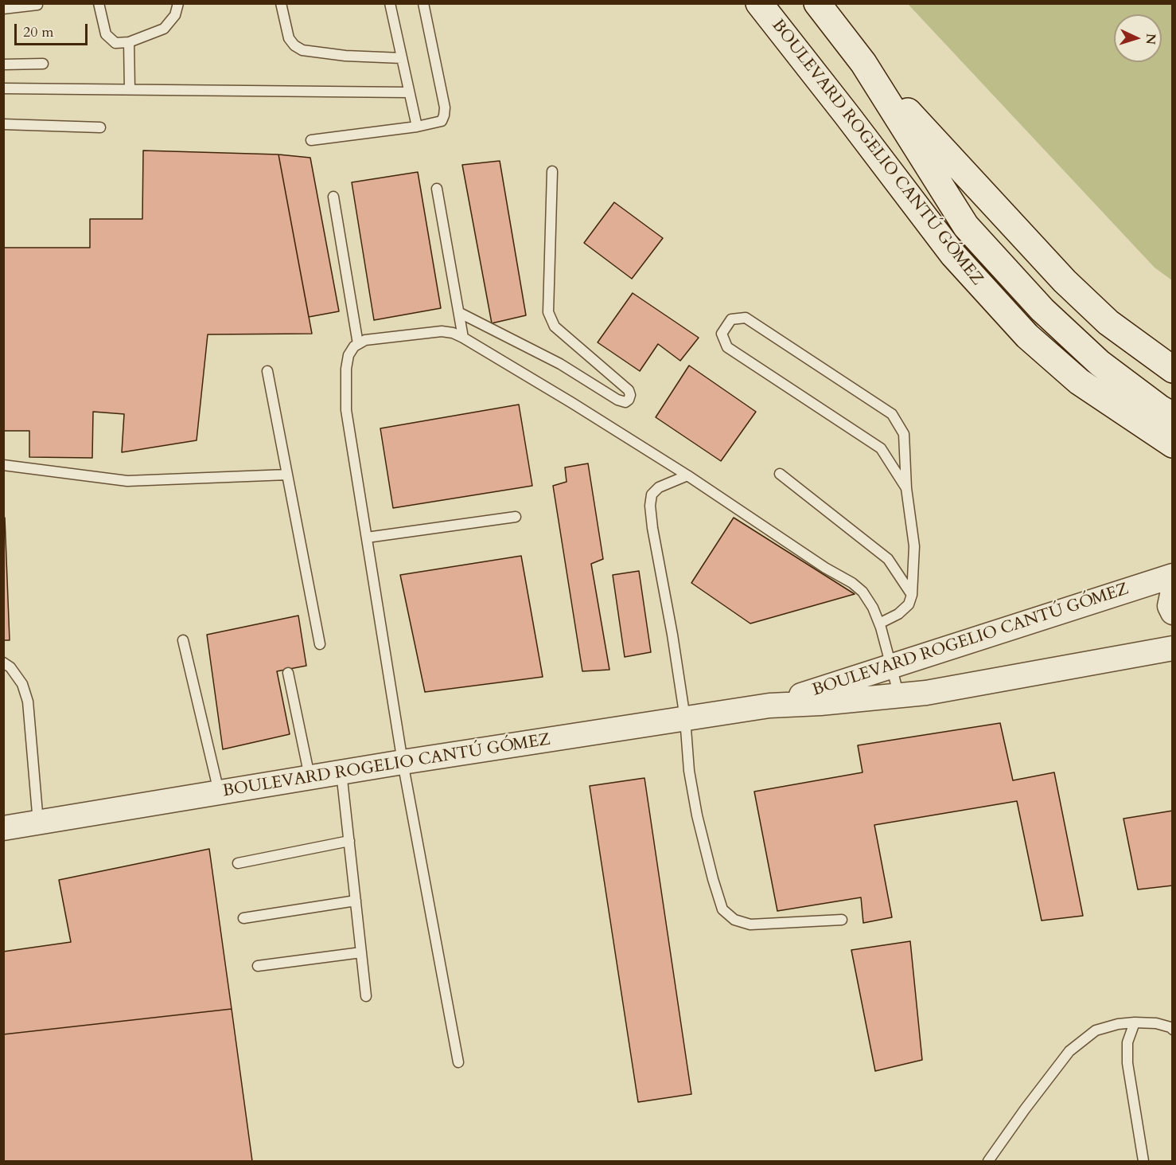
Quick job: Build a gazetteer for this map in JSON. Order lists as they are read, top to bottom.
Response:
{
  "streets": {
    "main road": ["BOULEVARD ROGELIO CANTÚ GÓMEZ"]
  },
  "scale_bar": "20 m",
  "north": "right"
}
